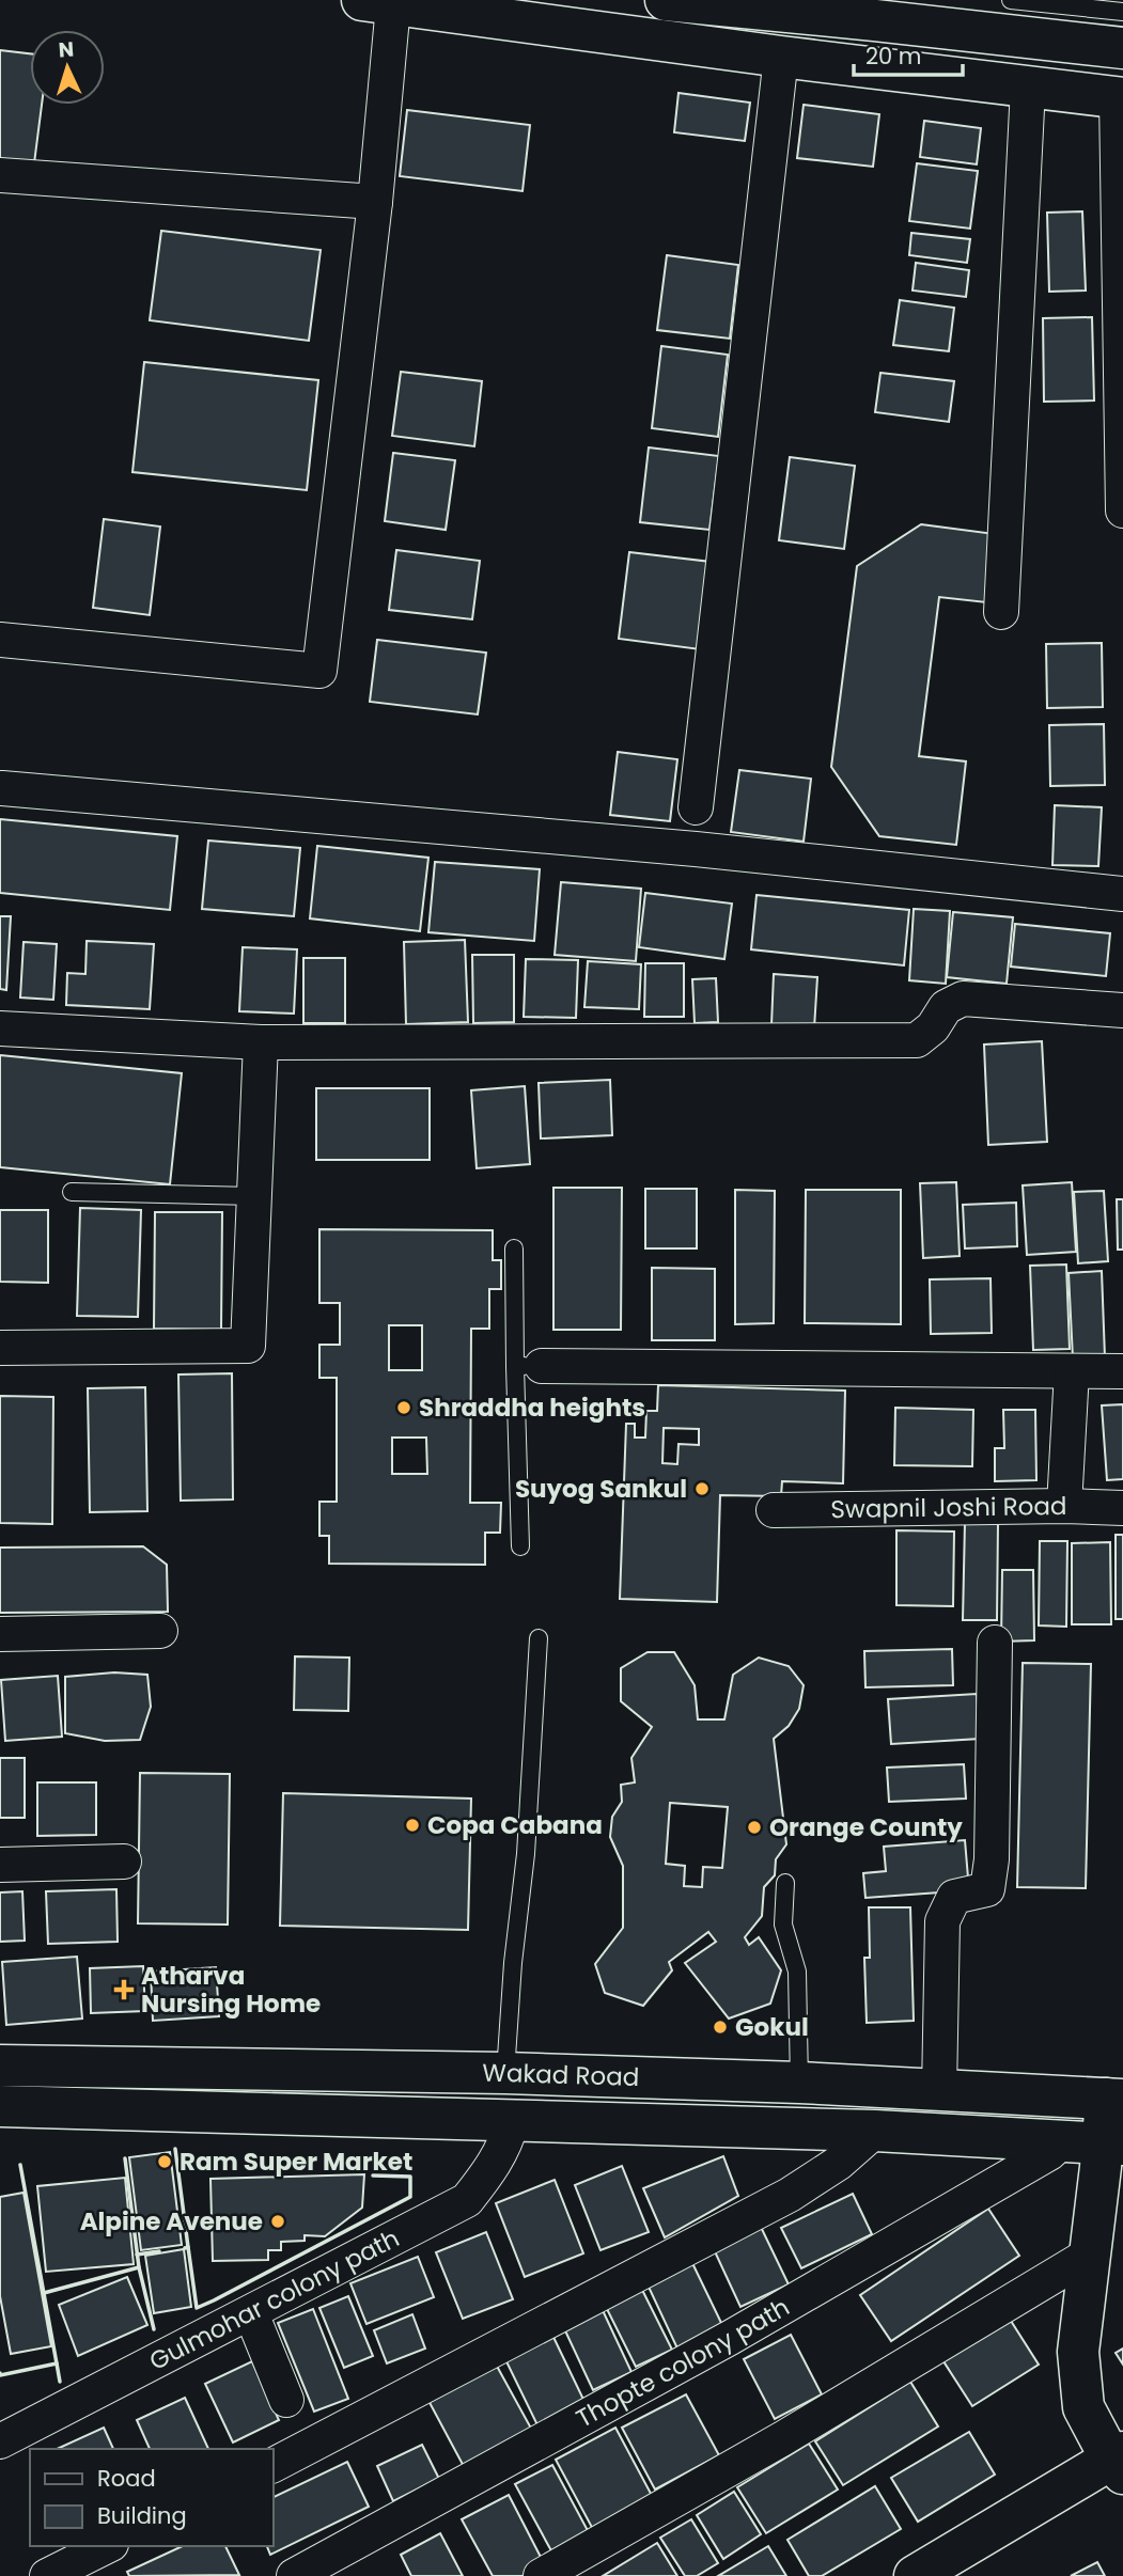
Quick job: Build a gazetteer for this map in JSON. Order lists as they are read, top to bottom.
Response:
{
  "streets": {
    "main road": ["Wakad Road"],
    "street": ["Swapnil Joshi Road", "Gulmohar colony path", "Thopte colony path"]
  },
  "crossings": [
    ["Wakad Road", "Gulmohar colony path"],
    ["Wakad Road", "Thopte colony path"]
  ],
  "places": {
    "other": [
      "Shraddha heights",
      "Suyog Sankul",
      "Copa Cabana",
      "Orange County",
      "Gokul",
      "Ram Super Market",
      "Alpine Avenue"
    ],
    "health": ["Atharva Nursing Home"]
  },
  "legend": ["Road", "Building"],
  "scale_bar": "20 m",
  "north": "top"
}
